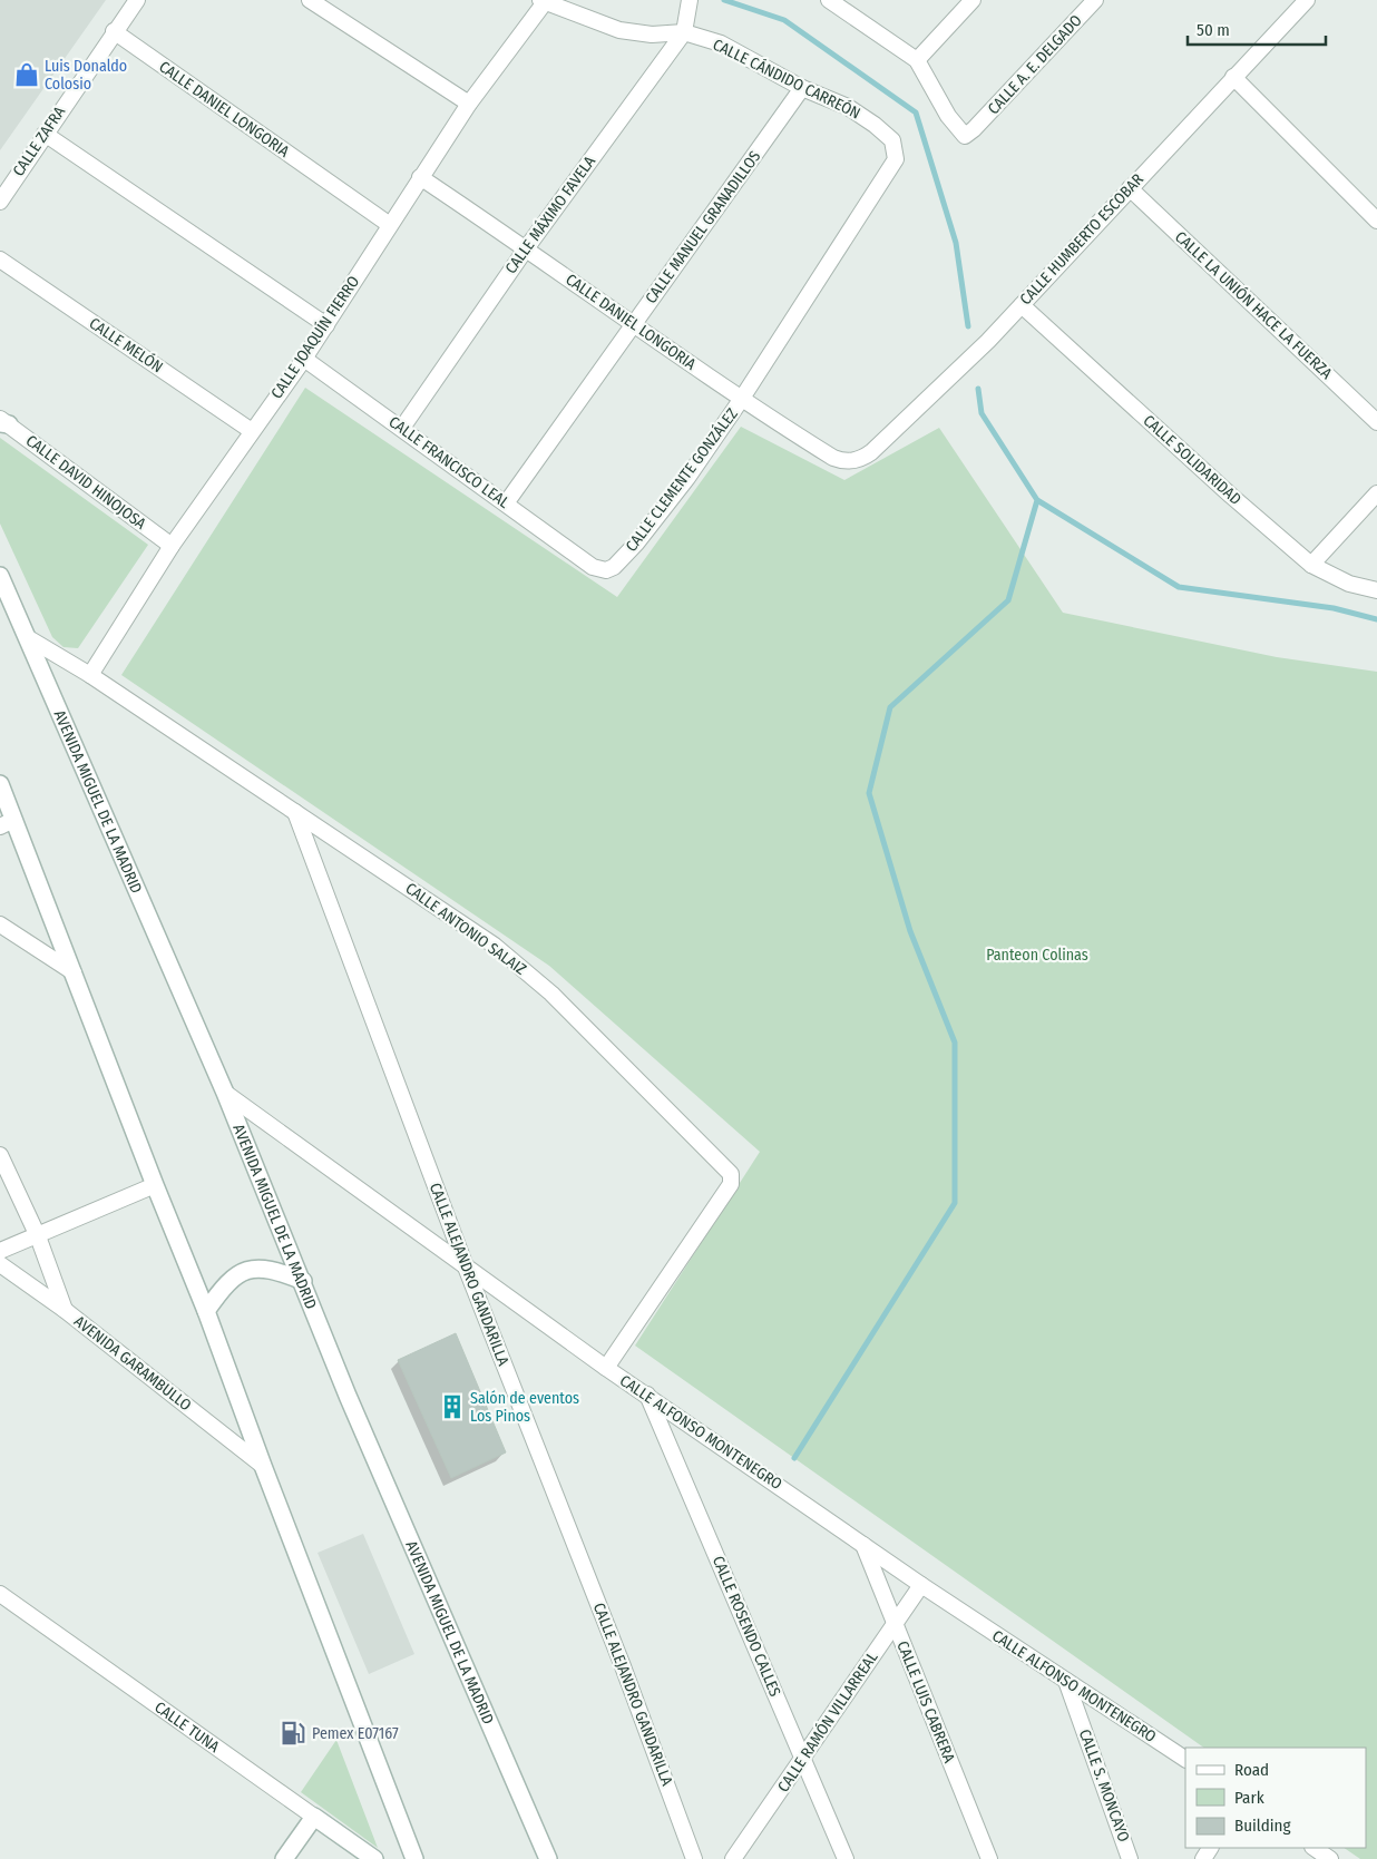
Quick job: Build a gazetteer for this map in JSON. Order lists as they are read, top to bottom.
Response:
{
  "streets": {
    "main road": ["AVENIDA MIGUEL DE LA MADRID", "CALLE TUNA"],
    "street": [
      "CALLE A. E. DELGADO",
      "CALLE CÁNDIDO CARREÓN",
      "CALLE DANIEL LONGORIA",
      "CALLE ZAFRA",
      "CALLE MÁXIMO FAVELA",
      "CALLE MANUEL GRANADILLOS",
      "CALLE HUMBERTO ESCOBAR",
      "CALLE LA UNIÓN HACE LA FUERZA",
      "CALLE JOAQUÍN FIERRO",
      "CALLE MELÓN",
      "CALLE SOLIDARIDAD",
      "CALLE FRANCISCO LEAL",
      "CALLE CLEMENTE GONZÁLEZ",
      "CALLE DAVID HINOJOSA",
      "CALLE ANTONIO SALAIZ",
      "CALLE ALEJANDRO GANDARILLA",
      "AVENIDA GARAMBULLO",
      "CALLE ALFONSO MONTENEGRO",
      "CALLE ROSENDO CALLES",
      "CALLE LUIS CABRERA",
      "CALLE RAMÓN VILLARREAL",
      "CALLE S. MONCAYO"
    ]
  },
  "crossings": [
    ["CALLE CÁNDIDO CARREÓN", "CALLE DANIEL LONGORIA"],
    ["CALLE CÁNDIDO CARREÓN", "CALLE MÁXIMO FAVELA"],
    ["CALLE CÁNDIDO CARREÓN", "CALLE MANUEL GRANADILLOS"],
    ["CALLE CÁNDIDO CARREÓN", "CALLE JOAQUÍN FIERRO"],
    ["CALLE CÁNDIDO CARREÓN", "CALLE CLEMENTE GONZÁLEZ"],
    ["CALLE DANIEL LONGORIA", "CALLE ZAFRA"],
    ["CALLE DANIEL LONGORIA", "CALLE MÁXIMO FAVELA"],
    ["CALLE DANIEL LONGORIA", "CALLE MANUEL GRANADILLOS"],
    ["CALLE DANIEL LONGORIA", "CALLE HUMBERTO ESCOBAR"],
    ["CALLE DANIEL LONGORIA", "CALLE JOAQUÍN FIERRO"],
    ["CALLE DANIEL LONGORIA", "CALLE CLEMENTE GONZÁLEZ"],
    ["CALLE MÁXIMO FAVELA", "CALLE FRANCISCO LEAL"],
    ["CALLE MANUEL GRANADILLOS", "CALLE FRANCISCO LEAL"],
    ["CALLE HUMBERTO ESCOBAR", "CALLE LA UNIÓN HACE LA FUERZA"],
    ["CALLE HUMBERTO ESCOBAR", "CALLE SOLIDARIDAD"],
    ["CALLE JOAQUÍN FIERRO", "CALLE MELÓN"],
    ["CALLE JOAQUÍN FIERRO", "CALLE FRANCISCO LEAL"],
    ["CALLE JOAQUÍN FIERRO", "CALLE DAVID HINOJOSA"],
    ["CALLE JOAQUÍN FIERRO", "CALLE ANTONIO SALAIZ"],
    ["CALLE FRANCISCO LEAL", "CALLE CLEMENTE GONZÁLEZ"],
    ["AVENIDA MIGUEL DE LA MADRID", "CALLE ANTONIO SALAIZ"],
    ["AVENIDA MIGUEL DE LA MADRID", "CALLE ALFONSO MONTENEGRO"],
    ["CALLE ANTONIO SALAIZ", "CALLE ALEJANDRO GANDARILLA"],
    ["CALLE ANTONIO SALAIZ", "CALLE ALFONSO MONTENEGRO"],
    ["CALLE ALEJANDRO GANDARILLA", "CALLE ALFONSO MONTENEGRO"],
    ["CALLE ALFONSO MONTENEGRO", "CALLE ROSENDO CALLES"],
    ["CALLE ALFONSO MONTENEGRO", "CALLE LUIS CABRERA"],
    ["CALLE ALFONSO MONTENEGRO", "CALLE RAMÓN VILLARREAL"],
    ["CALLE ALFONSO MONTENEGRO", "CALLE S. MONCAYO"],
    ["CALLE ROSENDO CALLES", "CALLE RAMÓN VILLARREAL"],
    ["CALLE LUIS CABRERA", "CALLE RAMÓN VILLARREAL"]
  ],
  "parks": ["Panteon Colinas"],
  "places": {
    "shop": ["Luis Donaldo Colosio"],
    "building": ["Salón de eventos Los Pinos"],
    "fuel station": ["Pemex E07167"]
  },
  "legend": ["Road", "Park", "Building"],
  "scale_bar": "50 m"
}
